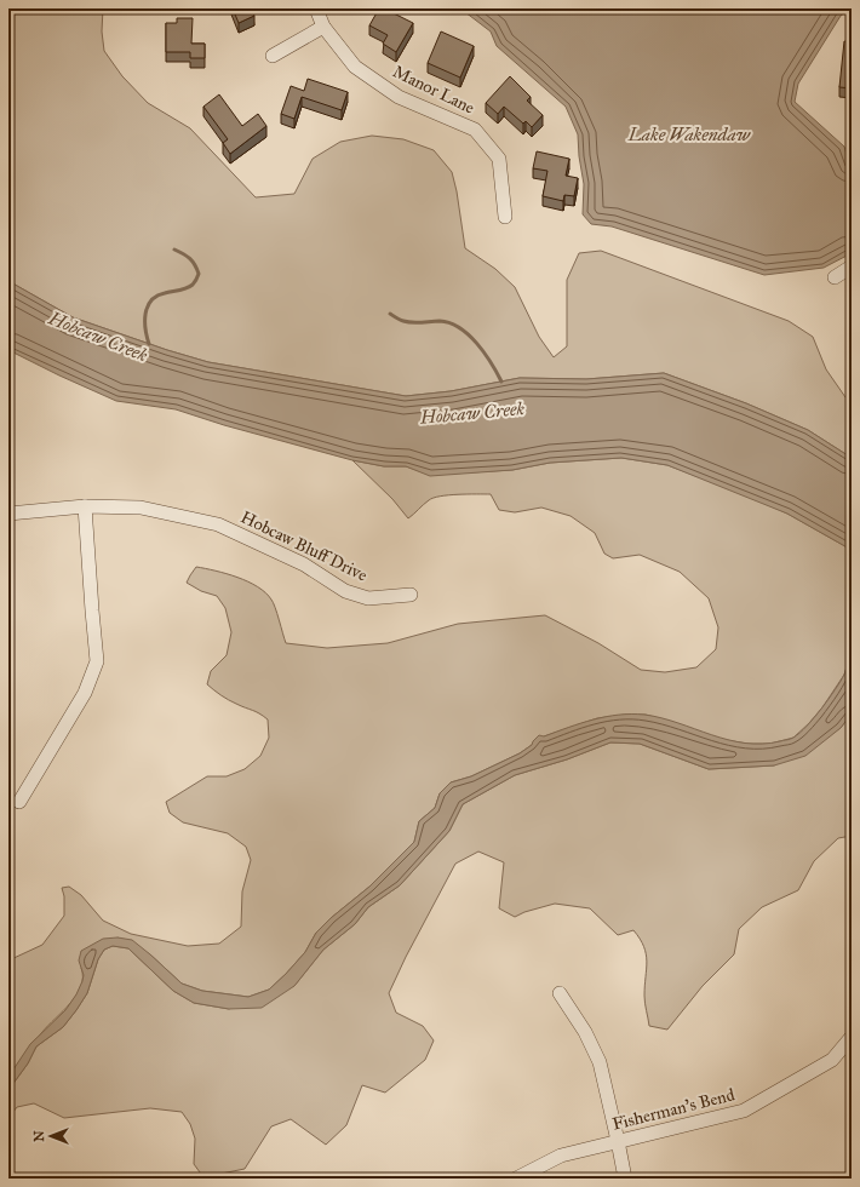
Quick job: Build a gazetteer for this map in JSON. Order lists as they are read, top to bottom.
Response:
{
  "streets": {
    "street": ["Manor Lane", "Hobcaw Bluff Drive", "Fisherman's Bend"]
  },
  "water": ["Lake Wakendaw", "Hobcaw Creek"],
  "north": "left"
}
